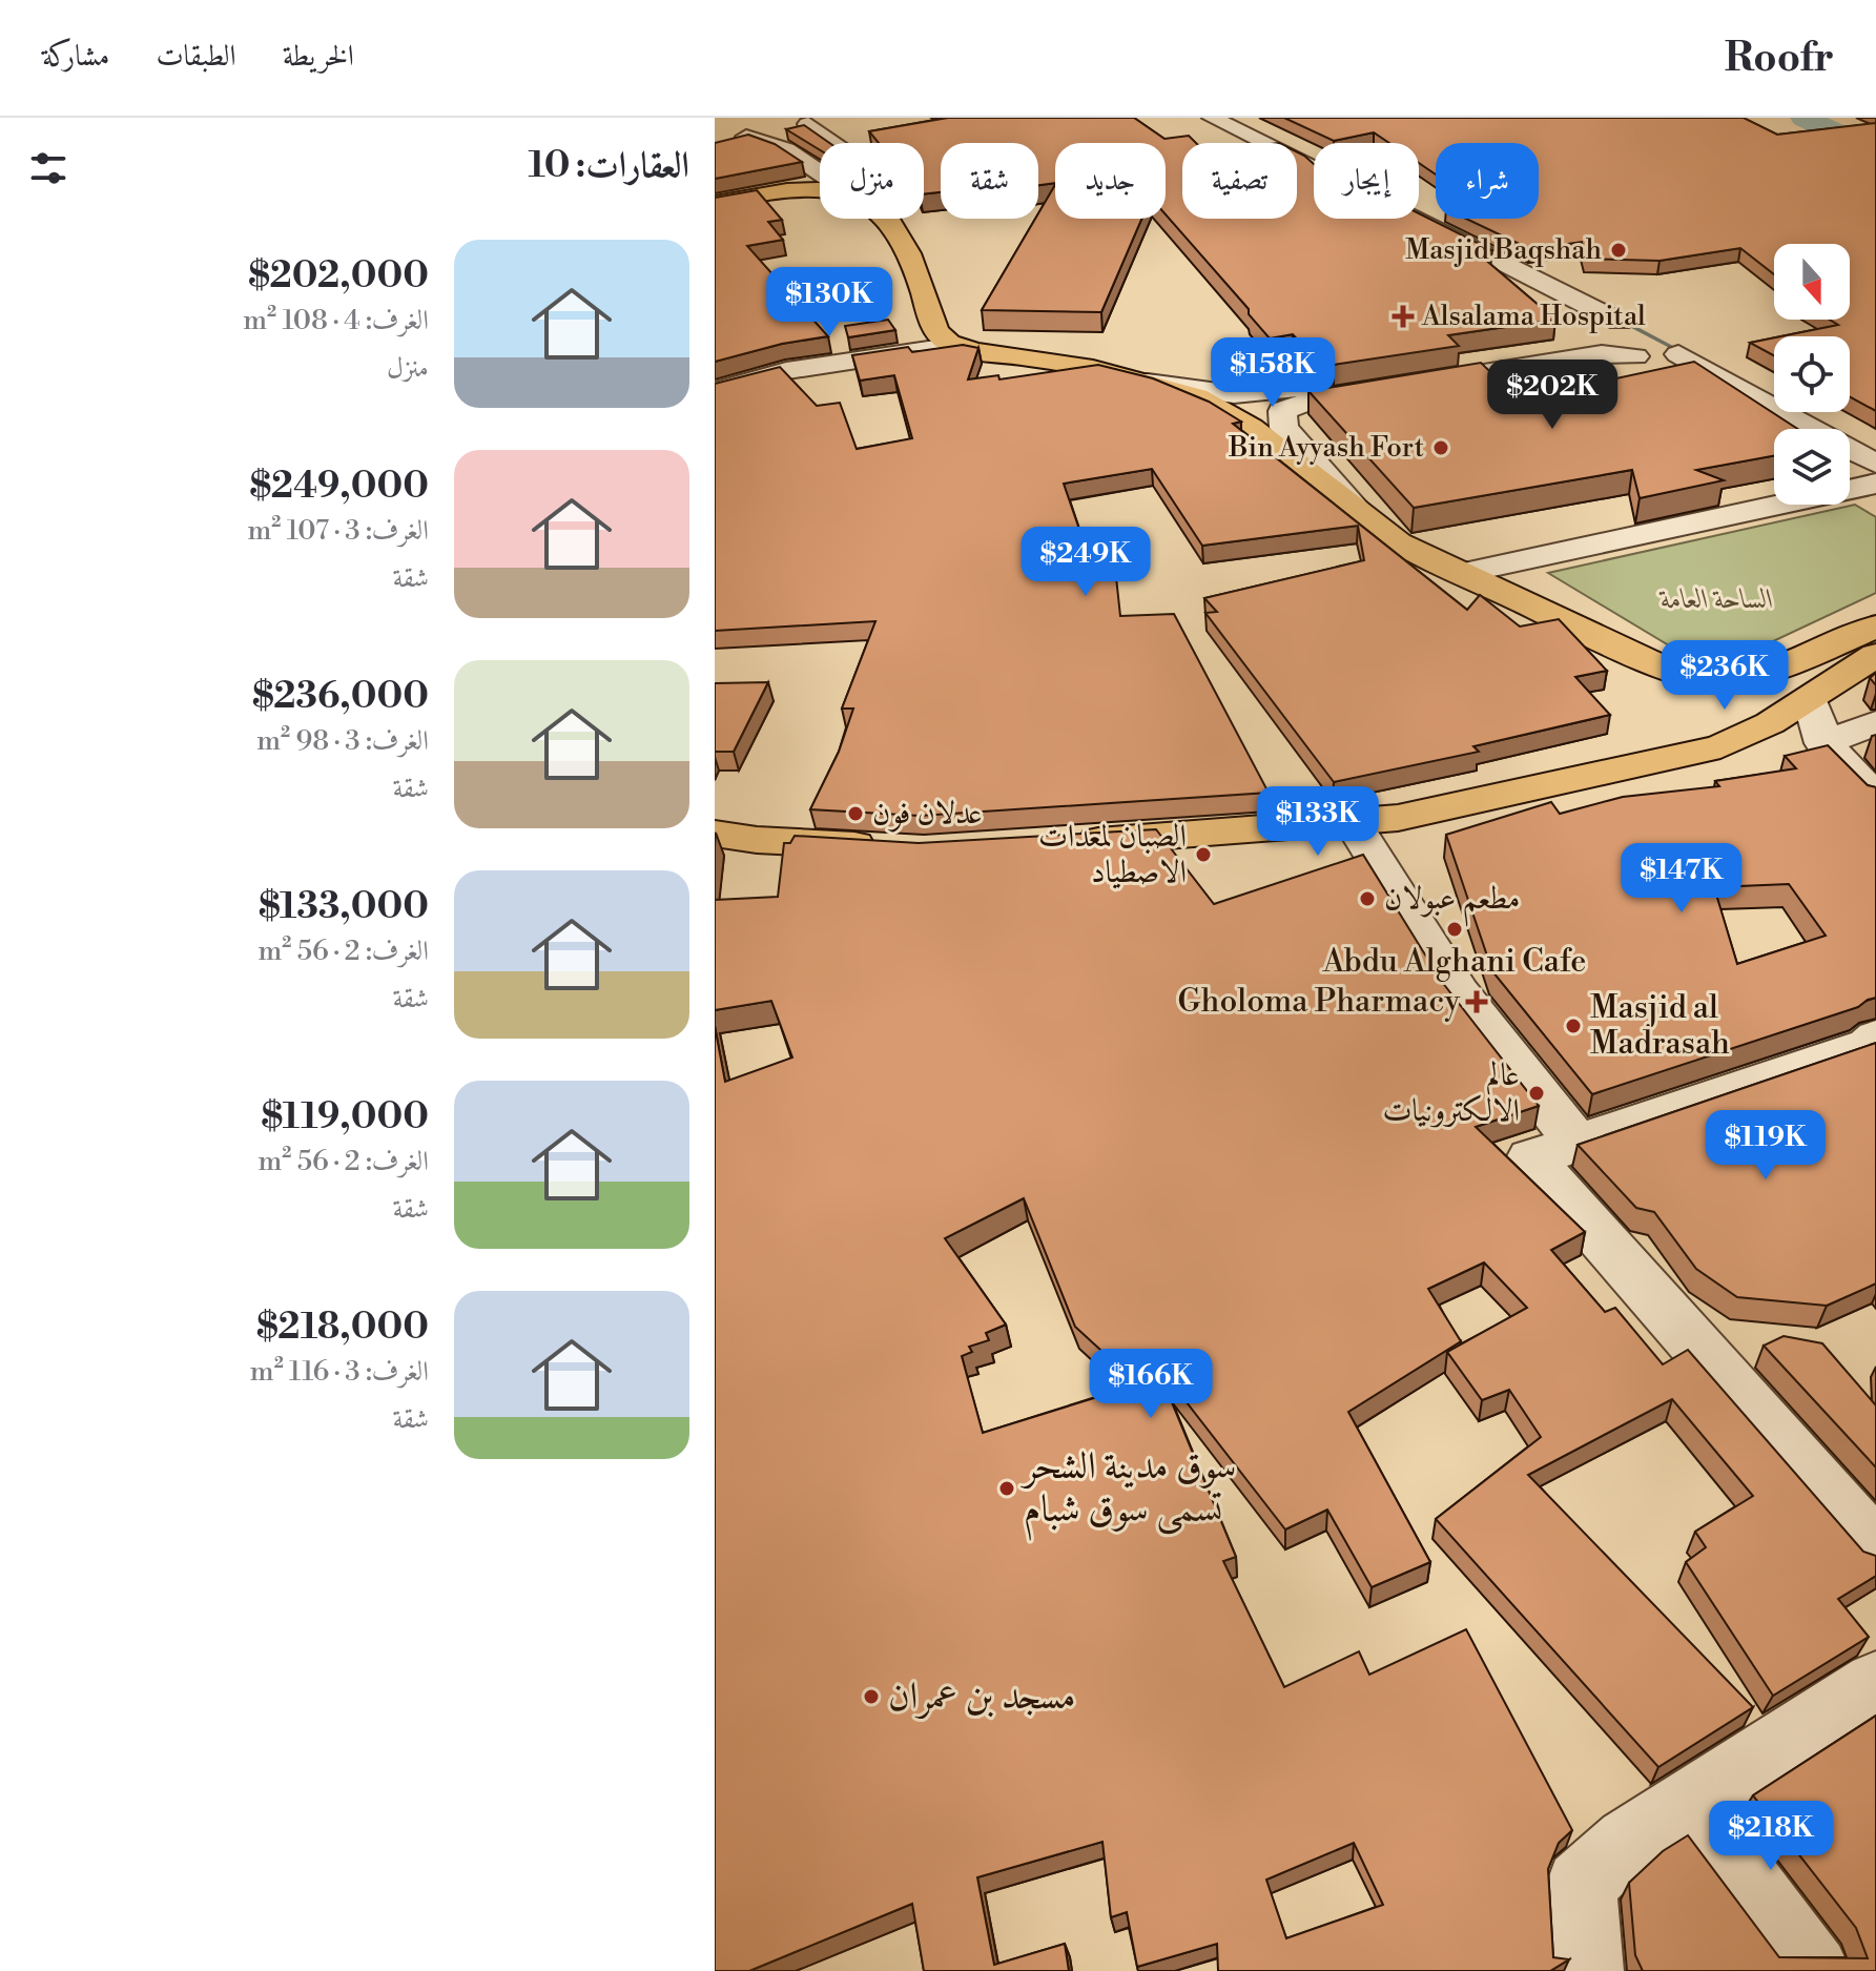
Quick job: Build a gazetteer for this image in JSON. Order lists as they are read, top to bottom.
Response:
{
  "parks": ["الساحة العامة"],
  "places": {
    "other": [
      "Masjid Baqshah",
      "Bin Ayyash Fort",
      "عدلان فون",
      "الصبان لمعدات الاصطياد",
      "مطعم عبولان",
      "Abdu Alghani Cafe",
      "Masjid al Madrasah",
      "عالم الالكترونيات",
      "سوق مدينة الشحر تسمى سوق شبام",
      "مسجد بن عمران"
    ],
    "health": ["Alsalama Hospital", "Gholoma Pharmacy"]
  },
  "north": "bottom",
  "page": {
    "header": "Roofr",
    "nav": ["الخريطة", "الطبقات", "مشاركة"],
    "heading": "العقارات: 10",
    "chip": [
      "شراء",
      "إيجار",
      "تصفية",
      "جديد",
      "شقة",
      "منزل"
    ],
    "list": [
      {
        "name": "$202,000",
        "note": "الغرف: 4 · 108 m² · منزل"
      },
      {
        "name": "$249,000",
        "note": "الغرف: 3 · 107 m² · شقة"
      },
      {
        "name": "$236,000",
        "note": "الغرف: 3 · 98 m² · شقة"
      },
      {
        "name": "$133,000",
        "note": "الغرف: 2 · 56 m² · شقة"
      },
      {
        "name": "$119,000",
        "note": "الغرف: 2 · 56 m² · شقة"
      },
      {
        "name": "$218,000",
        "note": "الغرف: 3 · 116 m² · شقة"
      }
    ],
    "price": [
      "$130K",
      "$158K",
      "$202K",
      "$249K",
      "$236K",
      "$133K",
      "$147K",
      "$119K",
      "$166K",
      "$218K"
    ]
  }
}
